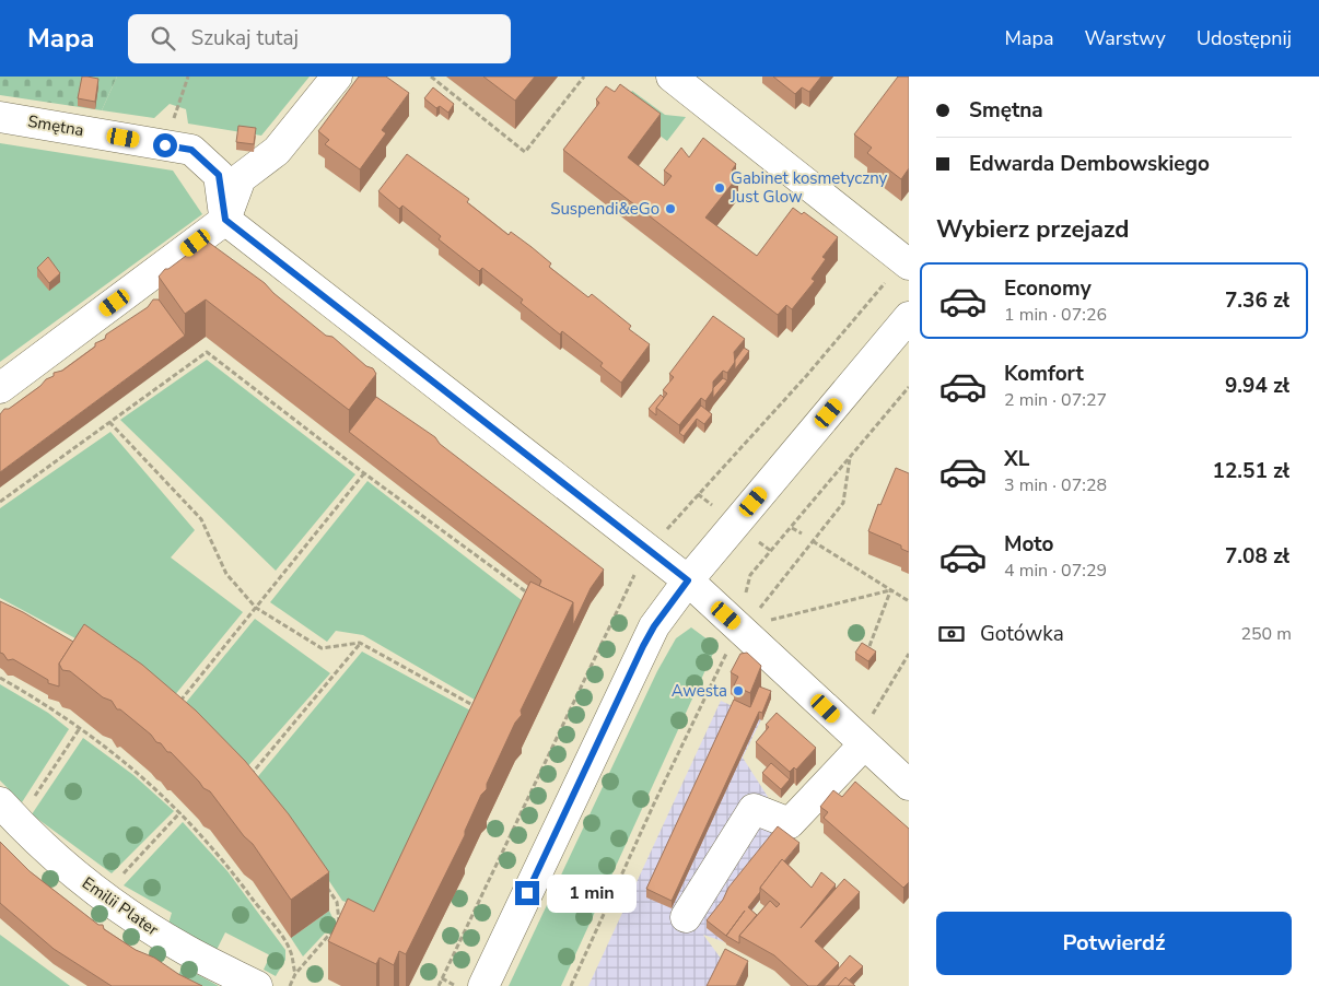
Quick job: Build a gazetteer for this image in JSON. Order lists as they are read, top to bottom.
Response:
{
  "streets": {
    "street": ["Smętna", "Emilii Plater"]
  },
  "places": ["Gabinet kosmetyczny Just Glow", "Suspendi&eGo", "Awesta"],
  "page": {
    "header": "Mapa",
    "search": "Szukaj tutaj",
    "nav": ["Mapa", "Warstwy", "Udostępnij"],
    "banner": ["Smętna", "Edwarda Dembowskiego"],
    "heading": "Wybierz przejazd",
    "list": [
      {
        "name": "Economy",
        "note": "1 min · 07:26",
        "value": "7.36 zł"
      },
      {
        "name": "Komfort",
        "note": "2 min · 07:27",
        "value": "9.94 zł"
      },
      {
        "name": "XL",
        "note": "3 min · 07:28",
        "value": "12.51 zł"
      },
      {
        "name": "Moto",
        "note": "4 min · 07:29",
        "value": "7.08 zł"
      }
    ],
    "pay": ["Gotówka", "250 m"],
    "bubble": "1 min",
    "buttons": "Potwierdź"
  }
}
